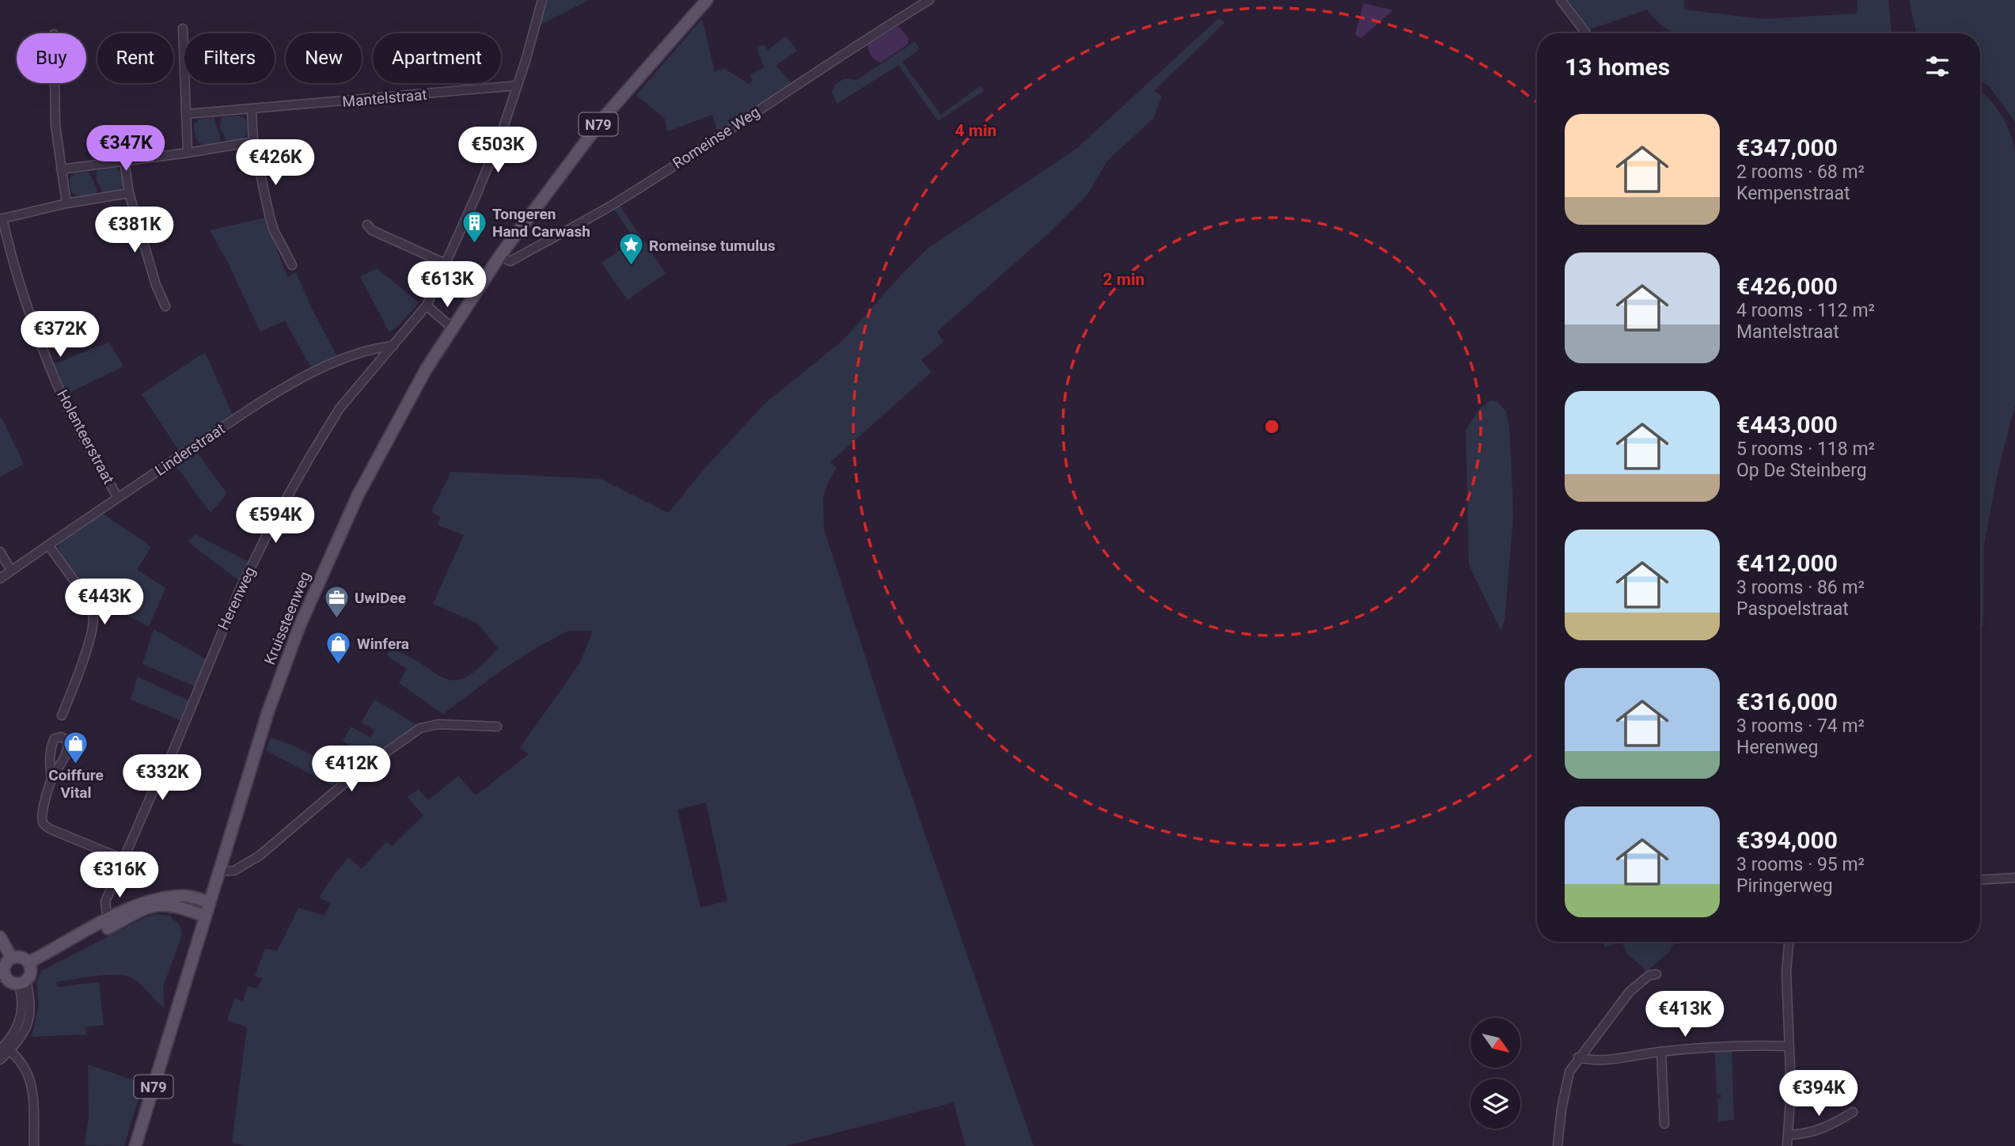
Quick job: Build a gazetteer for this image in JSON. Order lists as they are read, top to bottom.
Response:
{
  "streets": {
    "main road": ["N79", "Kruissteenweg"],
    "street": [
      "Mantelstraat",
      "Romeinse Weg",
      "Holenteerstraat",
      "Linderstraat",
      "Herenweg"
    ]
  },
  "crossings": [
    ["Mantelstraat", "Herenweg"],
    ["Romeinse Weg", "Kruissteenweg"],
    ["Holenteerstraat", "Linderstraat"],
    ["Linderstraat", "Herenweg"]
  ],
  "places": {
    "building": ["Tongeren Hand Carwash"],
    "place": ["Romeinse tumulus"],
    "office": ["UwIDee"],
    "shop": ["Winfera", "Coiffure Vital"]
  },
  "north": "bottom right",
  "page": {
    "chip": [
      "Buy",
      "Rent",
      "Filters",
      "New",
      "Apartment"
    ],
    "heading": "13 homes",
    "list": [
      {
        "name": "€347,000",
        "note": "2 rooms · 68 m² · Kempenstraat"
      },
      {
        "name": "€426,000",
        "note": "4 rooms · 112 m² · Mantelstraat"
      },
      {
        "name": "€443,000",
        "note": "5 rooms · 118 m² · Op De Steinberg"
      },
      {
        "name": "€412,000",
        "note": "3 rooms · 86 m² · Paspoelstraat"
      },
      {
        "name": "€316,000",
        "note": "3 rooms · 74 m² · Herenweg"
      },
      {
        "name": "€394,000",
        "note": "3 rooms · 95 m² · Piringerweg"
      }
    ],
    "price": [
      "€347K",
      "€503K",
      "€426K",
      "€381K",
      "€613K",
      "€372K",
      "€594K",
      "€443K",
      "€412K",
      "€332K",
      "€316K",
      "€413K",
      "€394K"
    ]
  },
  "rings": ["4 min", "2 min"]
}
